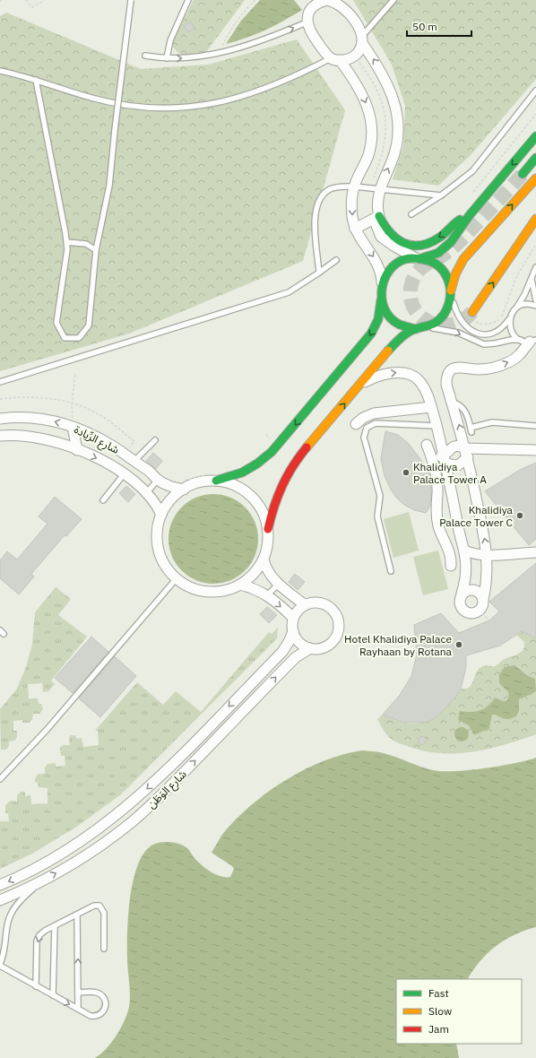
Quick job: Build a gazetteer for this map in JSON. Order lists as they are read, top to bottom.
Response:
{
  "streets": {
    "street": ["شارع الرِّيادة", "شارع الوَطَن"]
  },
  "places": ["Khalidiya Palace Tower A", "Khalidiya Palace Tower C", "Hotel Khalidiya Palace Rayhaan by Rotana"],
  "legend": ["Fast", "Slow", "Jam"],
  "scale_bar": "50 m"
}
